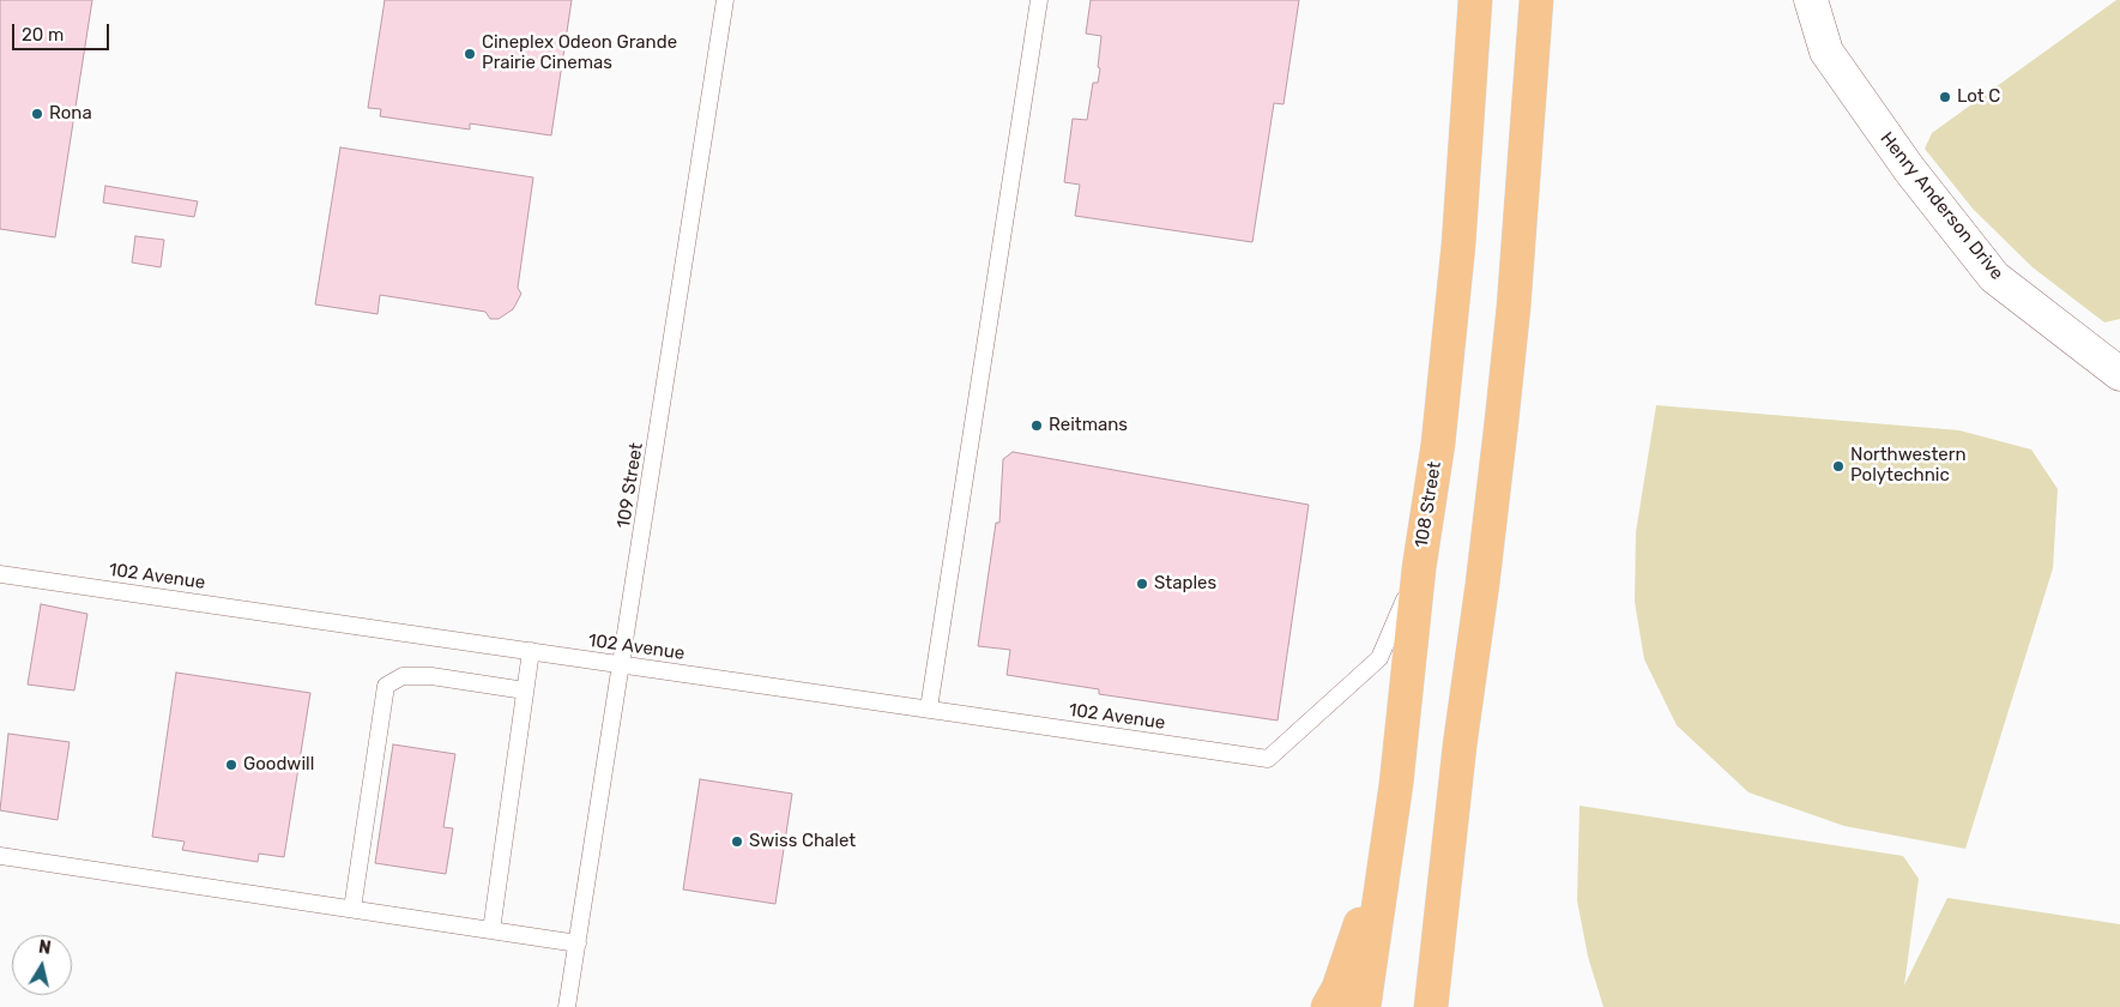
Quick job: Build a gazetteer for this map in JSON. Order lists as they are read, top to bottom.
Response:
{
  "streets": {
    "main road": ["108 Street"],
    "street": ["Henry Anderson Drive"],
    "lane": ["109 Street", "102 Avenue"]
  },
  "crossings": [
    ["109 Street", "102 Avenue"],
    ["108 Street", "102 Avenue"]
  ],
  "places": [
    "Cineplex Odeon Grande Prairie Cinemas",
    "Lot C",
    "Rona",
    "Reitmans",
    "Northwestern Polytechnic",
    "Staples",
    "Goodwill",
    "Swiss Chalet"
  ],
  "scale_bar": "20 m",
  "north": "top"
}
